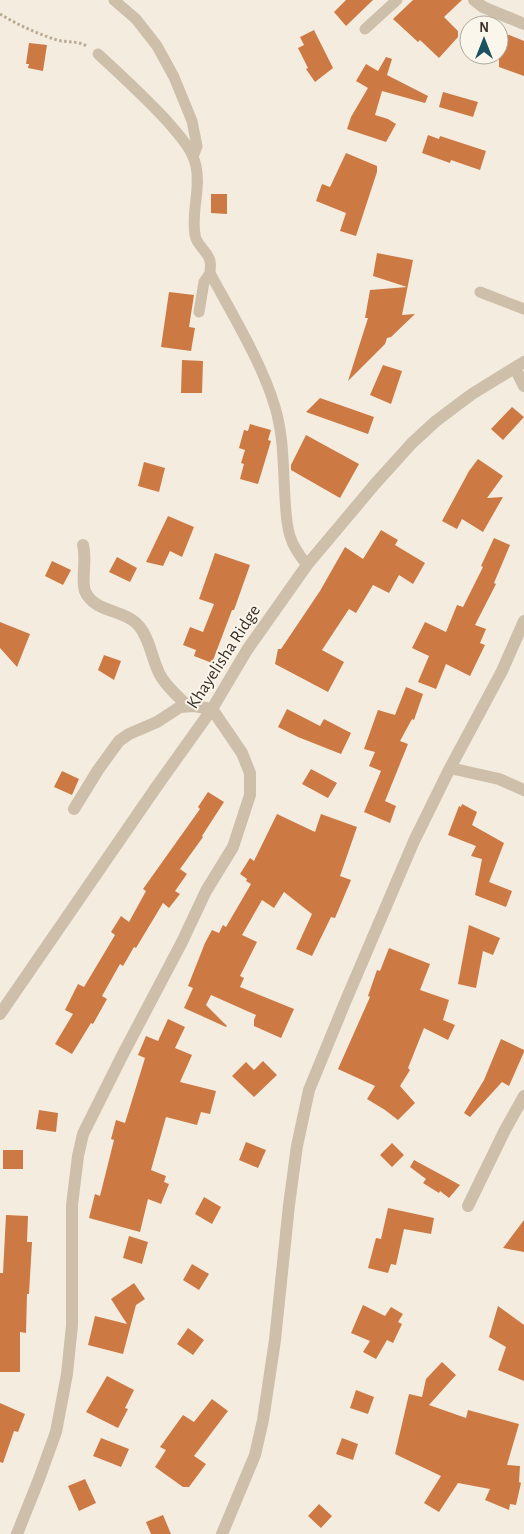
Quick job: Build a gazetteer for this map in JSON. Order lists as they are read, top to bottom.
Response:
{
  "streets": {
    "street": ["Khayelisha Ridge"]
  },
  "north": "top"
}
